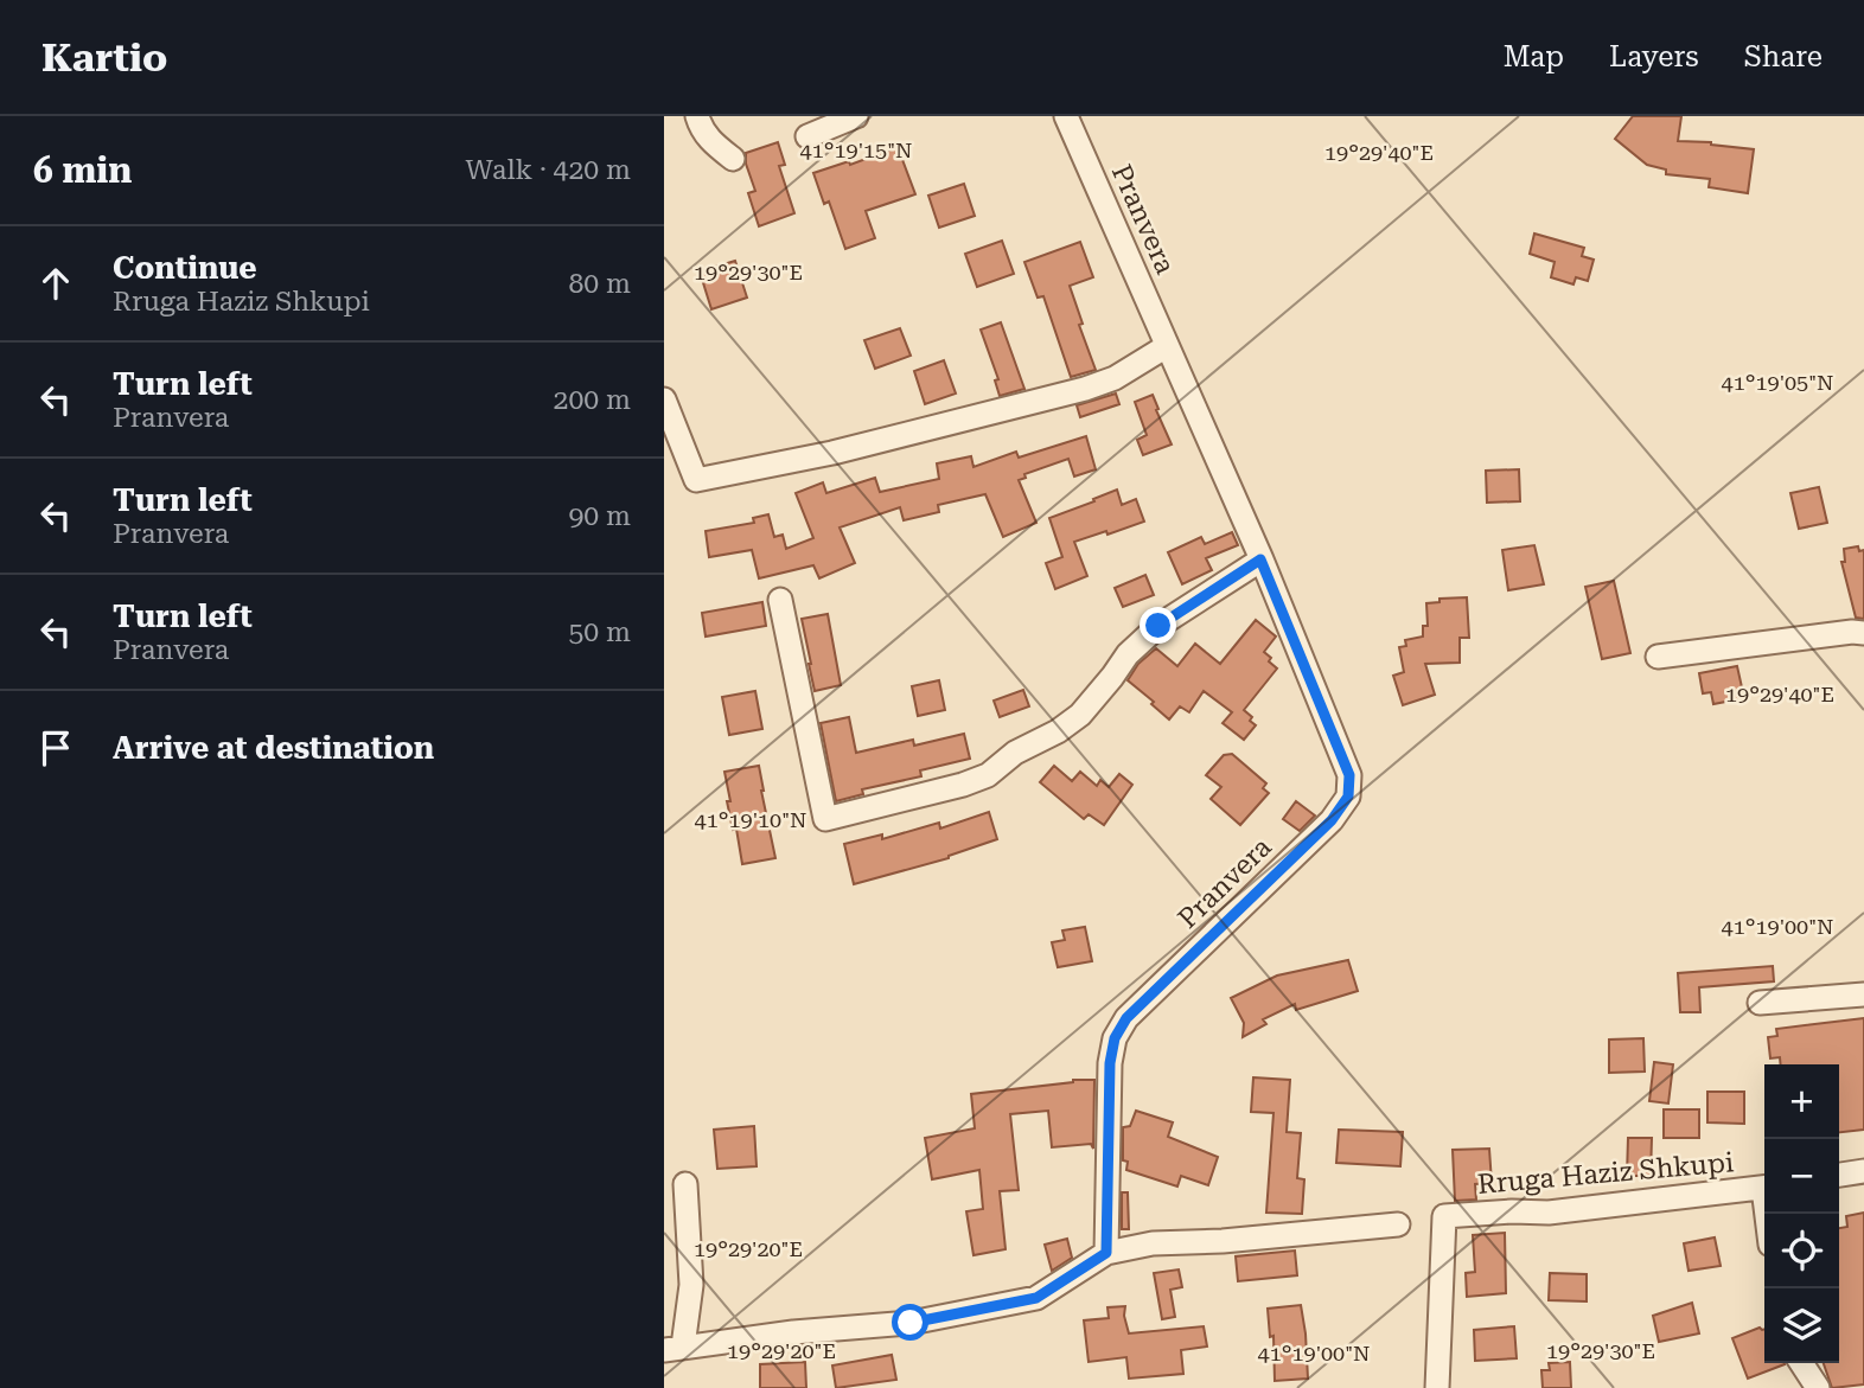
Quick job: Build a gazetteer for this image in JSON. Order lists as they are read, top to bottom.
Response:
{
  "streets": {
    "street": ["Pranvera", "Rruga Haziz Shkupi"]
  },
  "page": {
    "header": "Kartio",
    "nav": ["Map", "Layers", "Share"],
    "heading": ["6 min", "Walk · 420 m"],
    "list": [
      ["Continue", "Rruga Haziz Shkupi", "80 m"],
      ["Turn left", "Pranvera", "200 m"],
      ["Turn left", "Pranvera", "90 m"],
      ["Turn left", "Pranvera", "50 m"],
      "Arrive at destination"
    ],
    "map_buttons": ["+", "−"]
  },
  "coordinates": [
    "41°19'15\"N",
    "19°29'40\"E",
    "19°29'30\"E",
    "41°19'05\"N",
    "41°19'10\"N",
    "41°19'00\"N",
    "19°29'20\"E"
  ]
}
